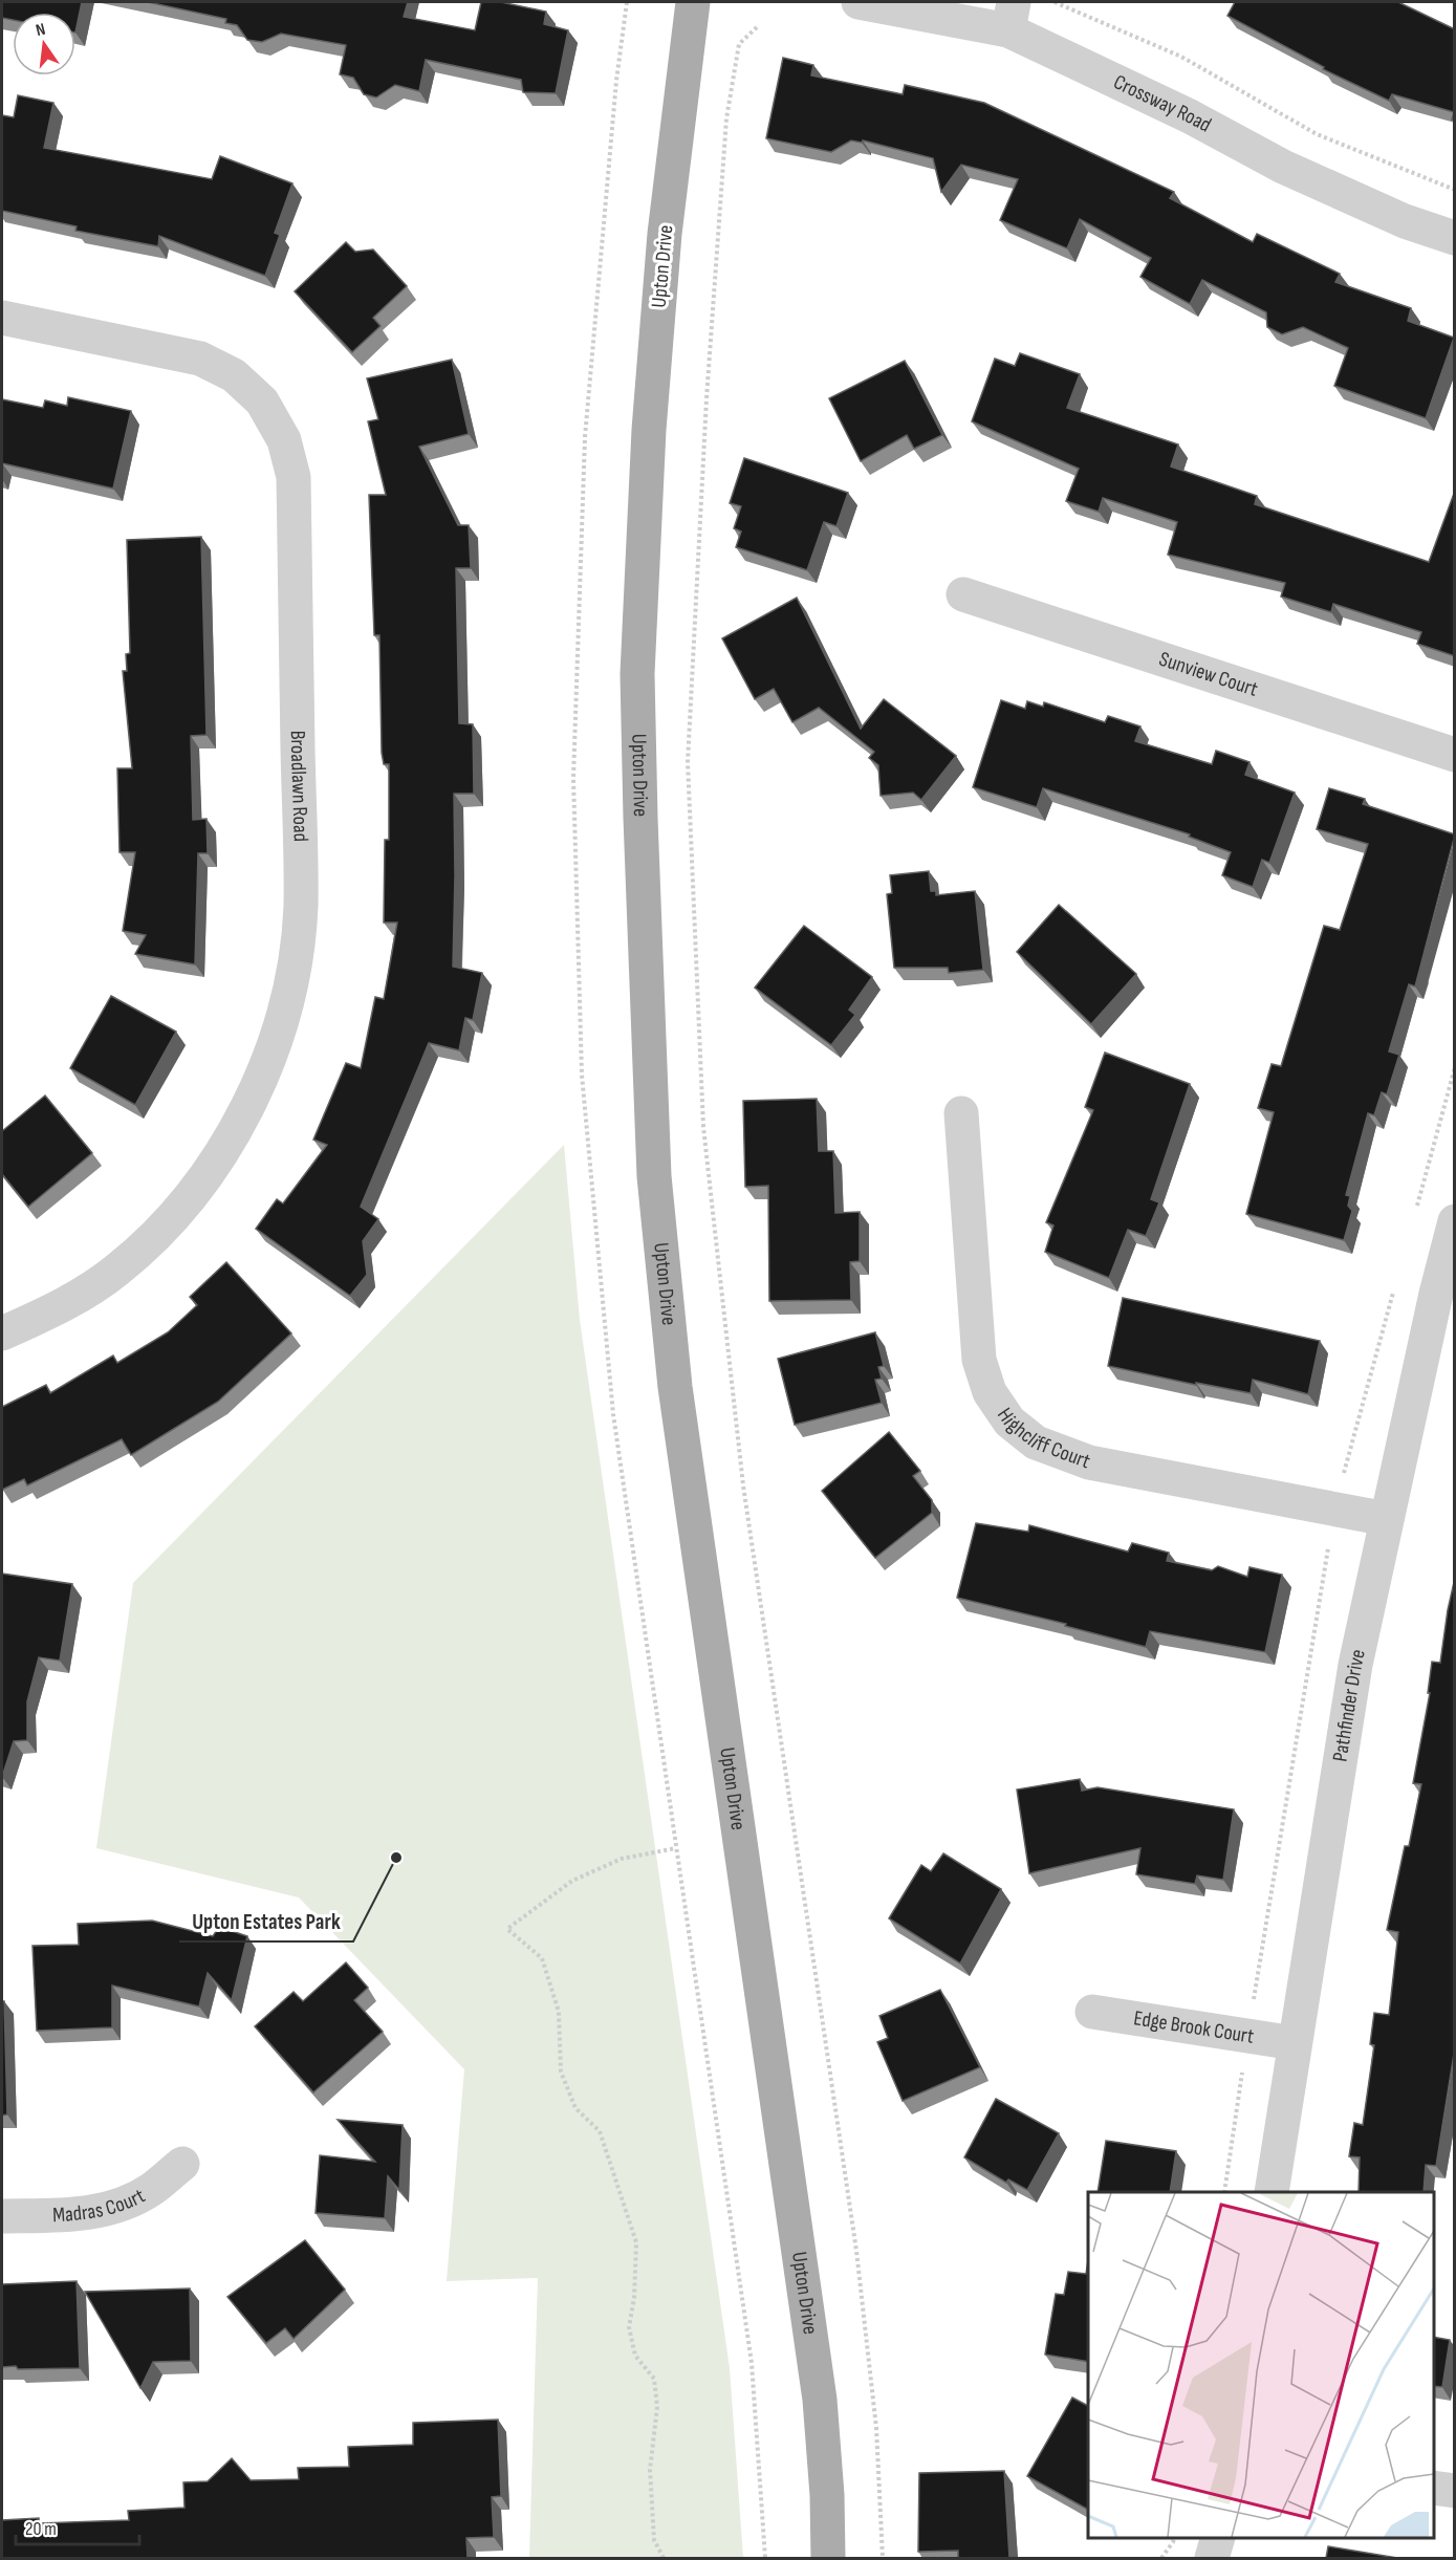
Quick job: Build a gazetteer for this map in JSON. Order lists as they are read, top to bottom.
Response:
{
  "streets": {
    "main road": ["Upton Drive"],
    "street": [
      "Crossway Road",
      "Sunview Court",
      "Broadlawn Road",
      "Highcliff Court",
      "Pathfinder Drive",
      "Edge Brook Court",
      "Madras Court"
    ]
  },
  "crossings": [
    ["Highcliff Court", "Pathfinder Drive"],
    ["Pathfinder Drive", "Edge Brook Court"]
  ],
  "places": ["Upton Estates Park"],
  "scale_bar": "20 m",
  "north": "top"
}
